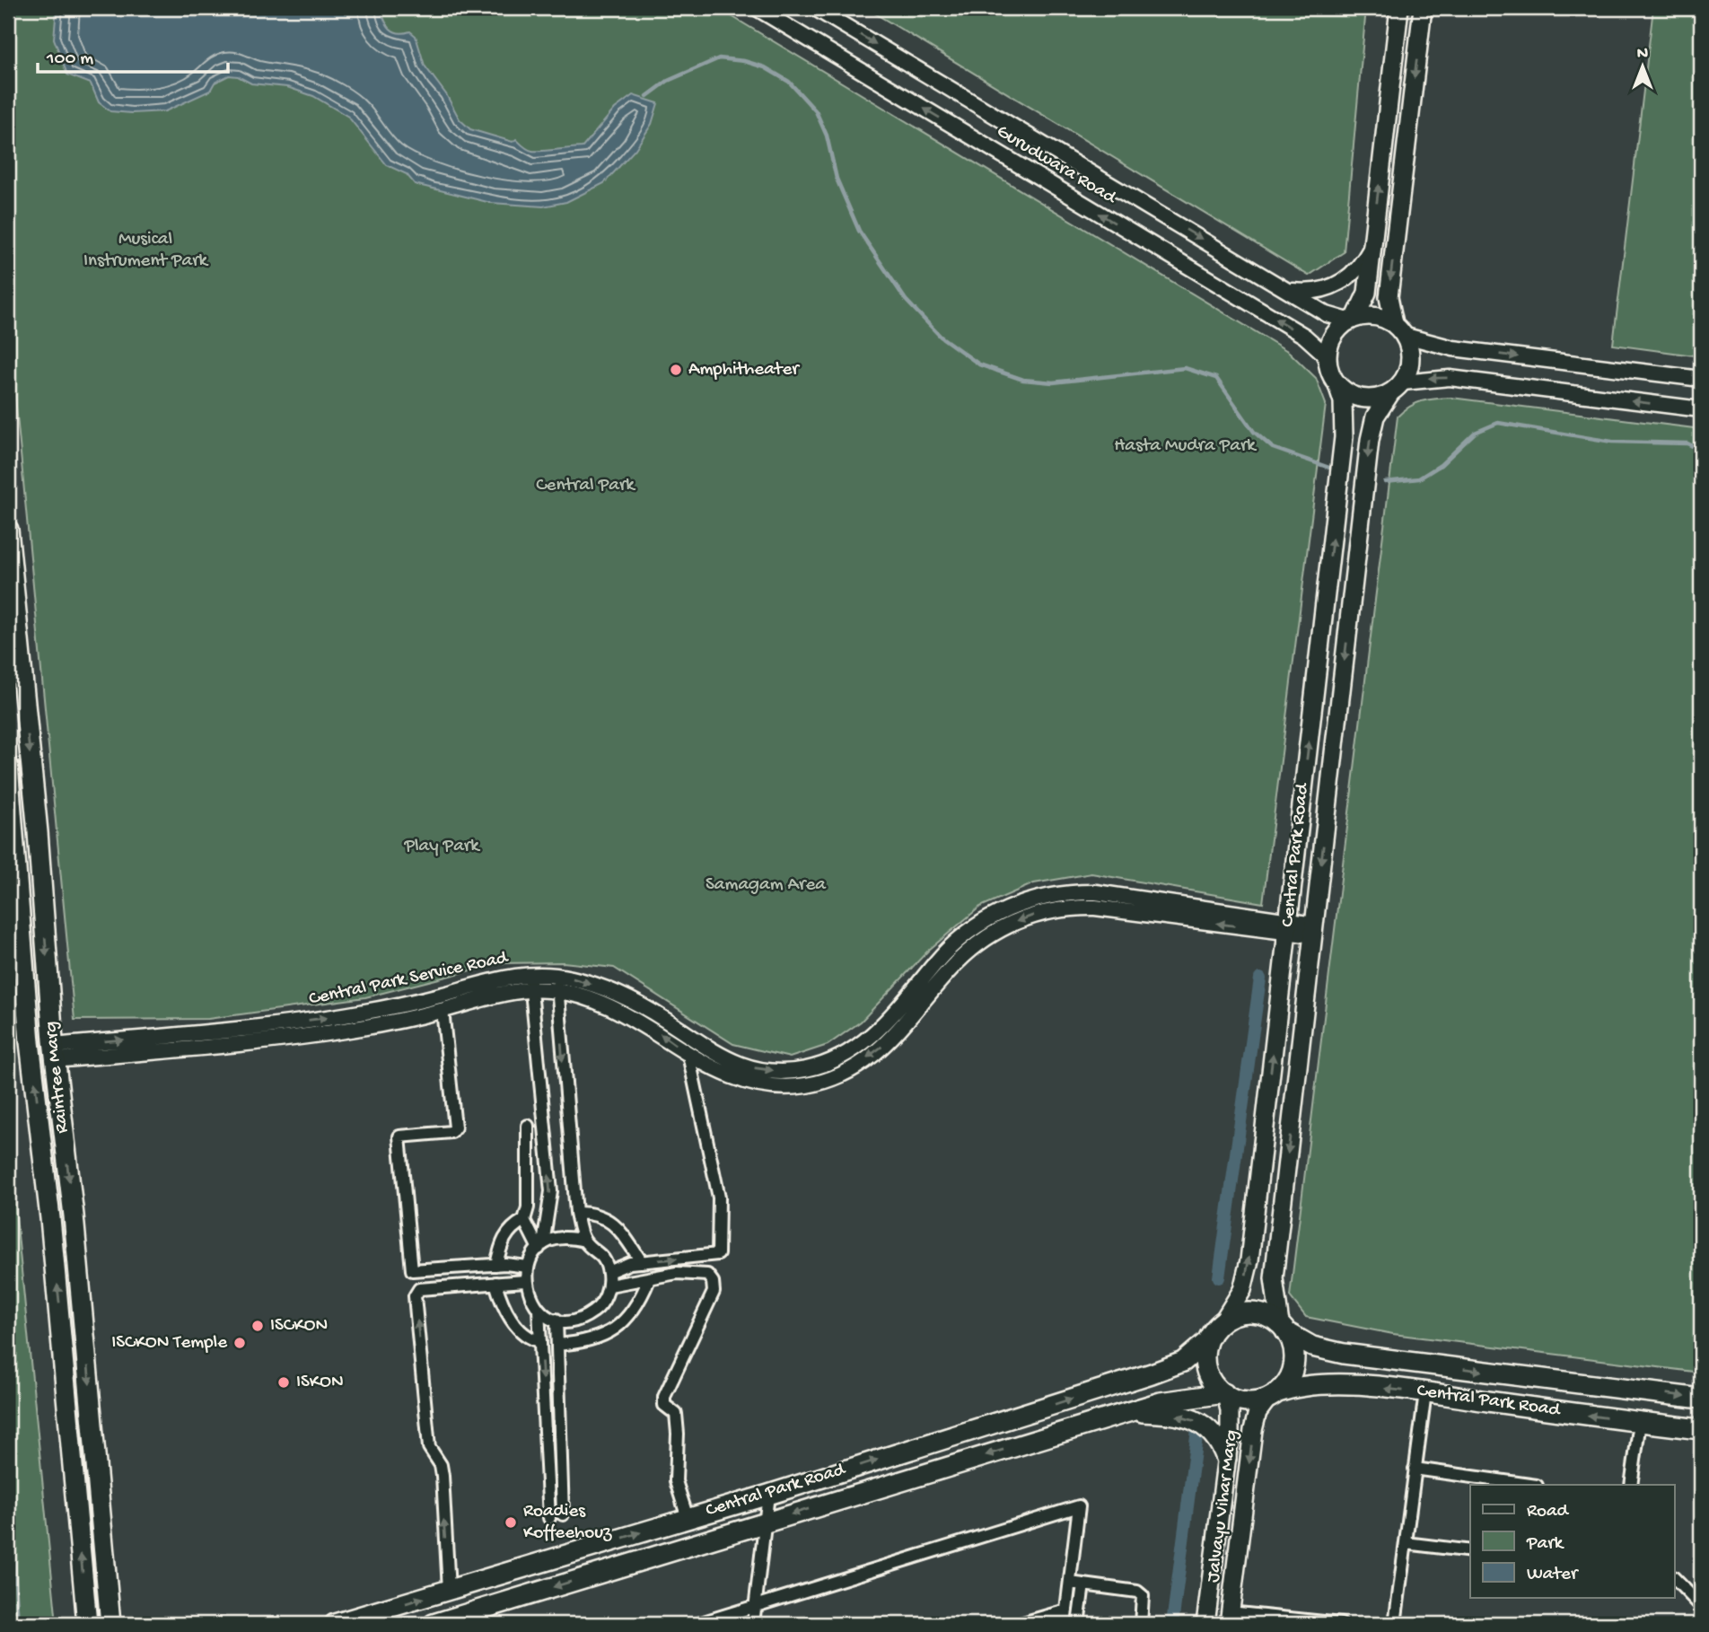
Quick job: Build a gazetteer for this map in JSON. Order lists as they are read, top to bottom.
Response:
{
  "streets": {
    "main road": ["Central Park Road", "Raintree Marg", "Jalvayu Vihar Marg"],
    "street": ["Gurudwara Road", "Central Park Service Road"]
  },
  "crossings": [
    ["Gurudwara Road", "Central Park Road"],
    ["Central Park Road", "Central Park Service Road"],
    ["Central Park Road", "Jalvayu Vihar Marg"],
    ["Central Park Service Road", "Raintree Marg"]
  ],
  "parks": [
    "Musical Instrument Park",
    "Hasta Mudra Park",
    "Central Park",
    "Play Park",
    "Samagam Area"
  ],
  "places": [
    "Amphitheater",
    "ISCKON",
    "ISCKON Temple",
    "ISKON",
    "Roadies Koffeehouz"
  ],
  "legend": ["Road", "Park", "Water"],
  "scale_bar": "100 m",
  "north": "top"
}
